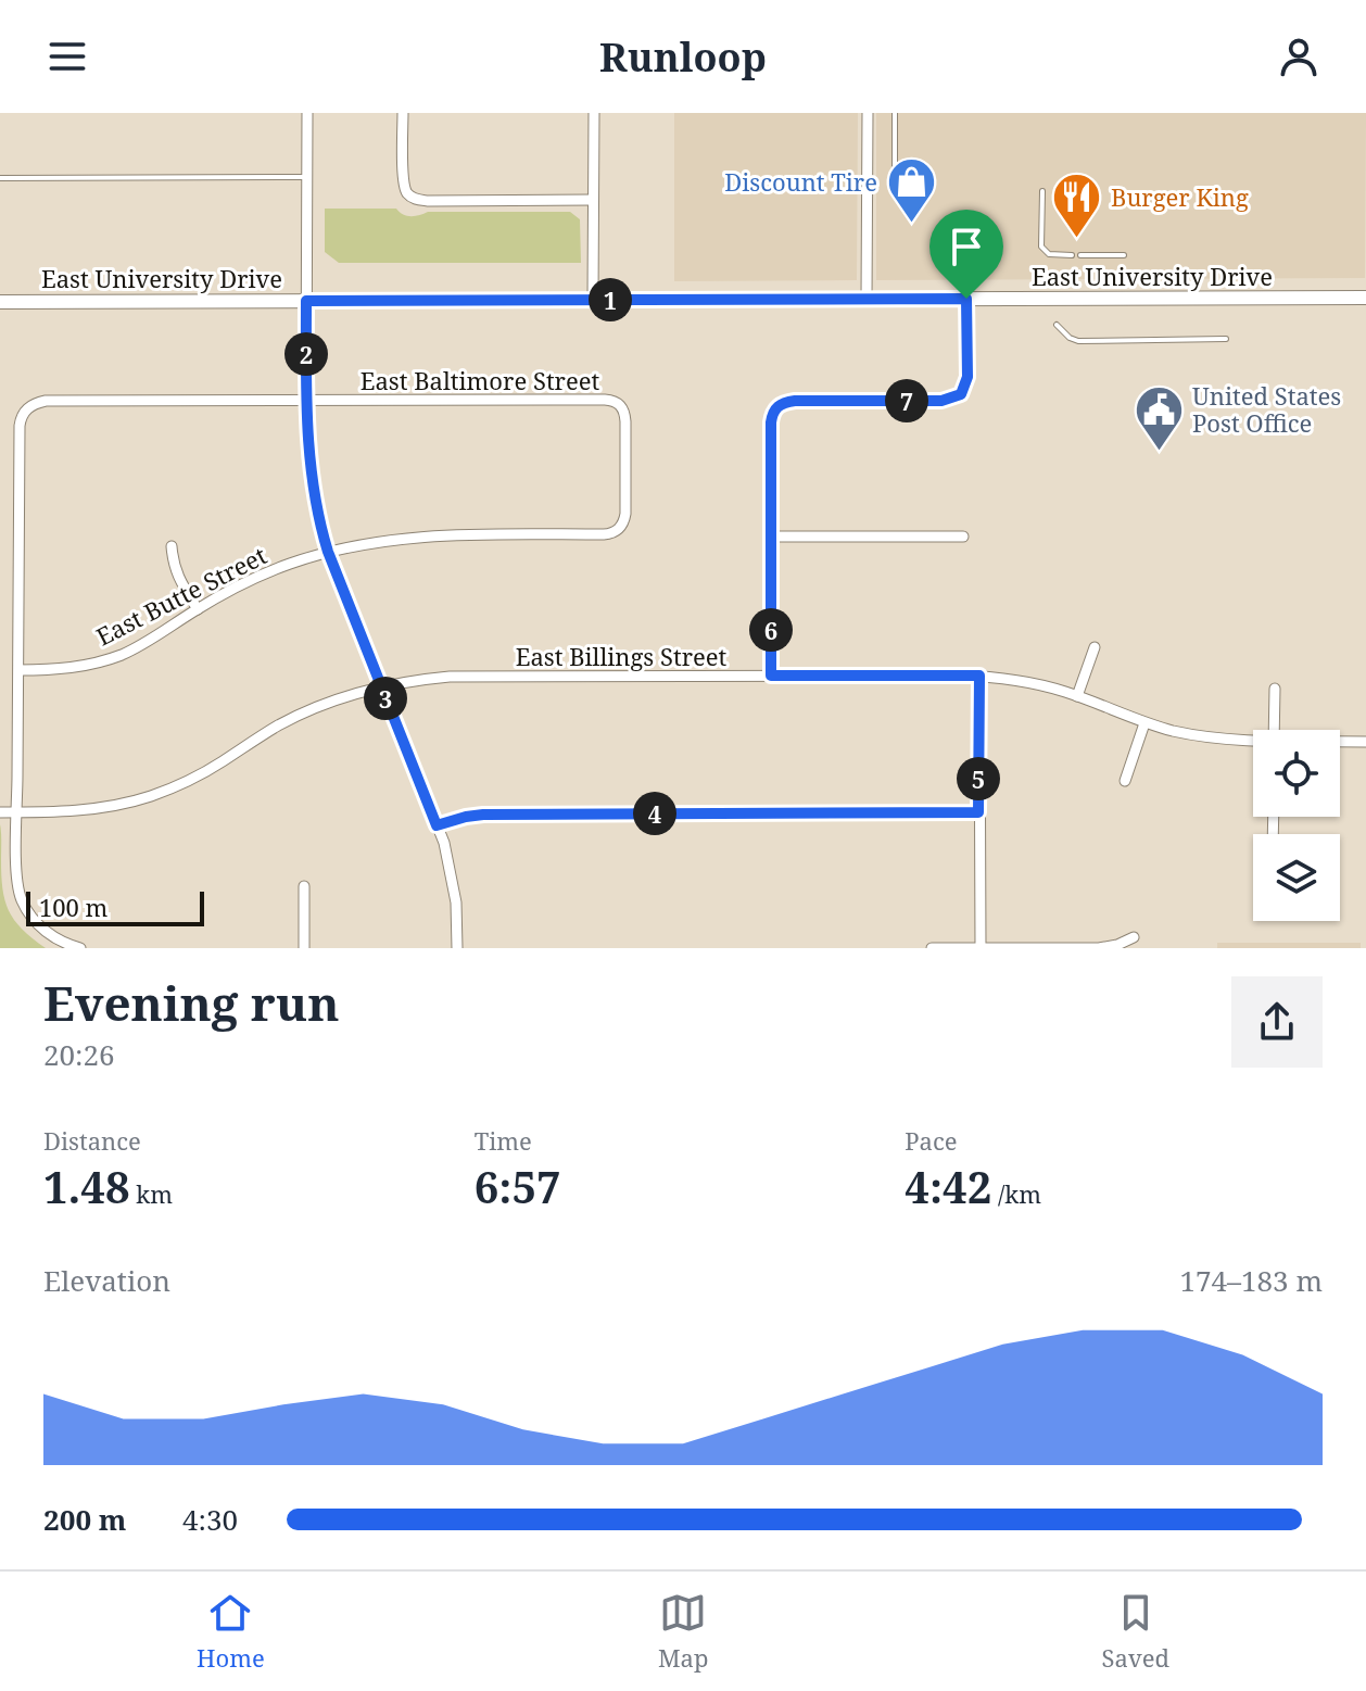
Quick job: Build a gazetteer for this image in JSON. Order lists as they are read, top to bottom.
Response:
{
  "streets": {
    "main road": ["East University Drive"],
    "street": ["East Baltimore Street", "East Butte Street", "East Billings Street"]
  },
  "crossings": [
    ["East Baltimore Street", "East Butte Street"]
  ],
  "places": {
    "shop": ["Discount Tire"],
    "restaurant": ["Burger King"],
    "public building": ["United States Post Office"]
  },
  "scale_bar": "100 m",
  "page": {
    "header": "Runloop",
    "pins": [
      "1",
      "2",
      "7",
      "6",
      "3",
      "5",
      "4"
    ],
    "scale": "100 m",
    "heading": ["Evening run", "20:26"],
    "stats": [
      ["Distance", "1.48 km"],
      ["Time", "6:57"],
      ["Pace", "4:42 /km"]
    ],
    "chart": ["Elevation", "174–183 m"],
    "list": [
      {
        "name": "200 m",
        "note": "4:30"
      }
    ],
    "tabs": ["Home", "Map", "Saved"]
  }
}
